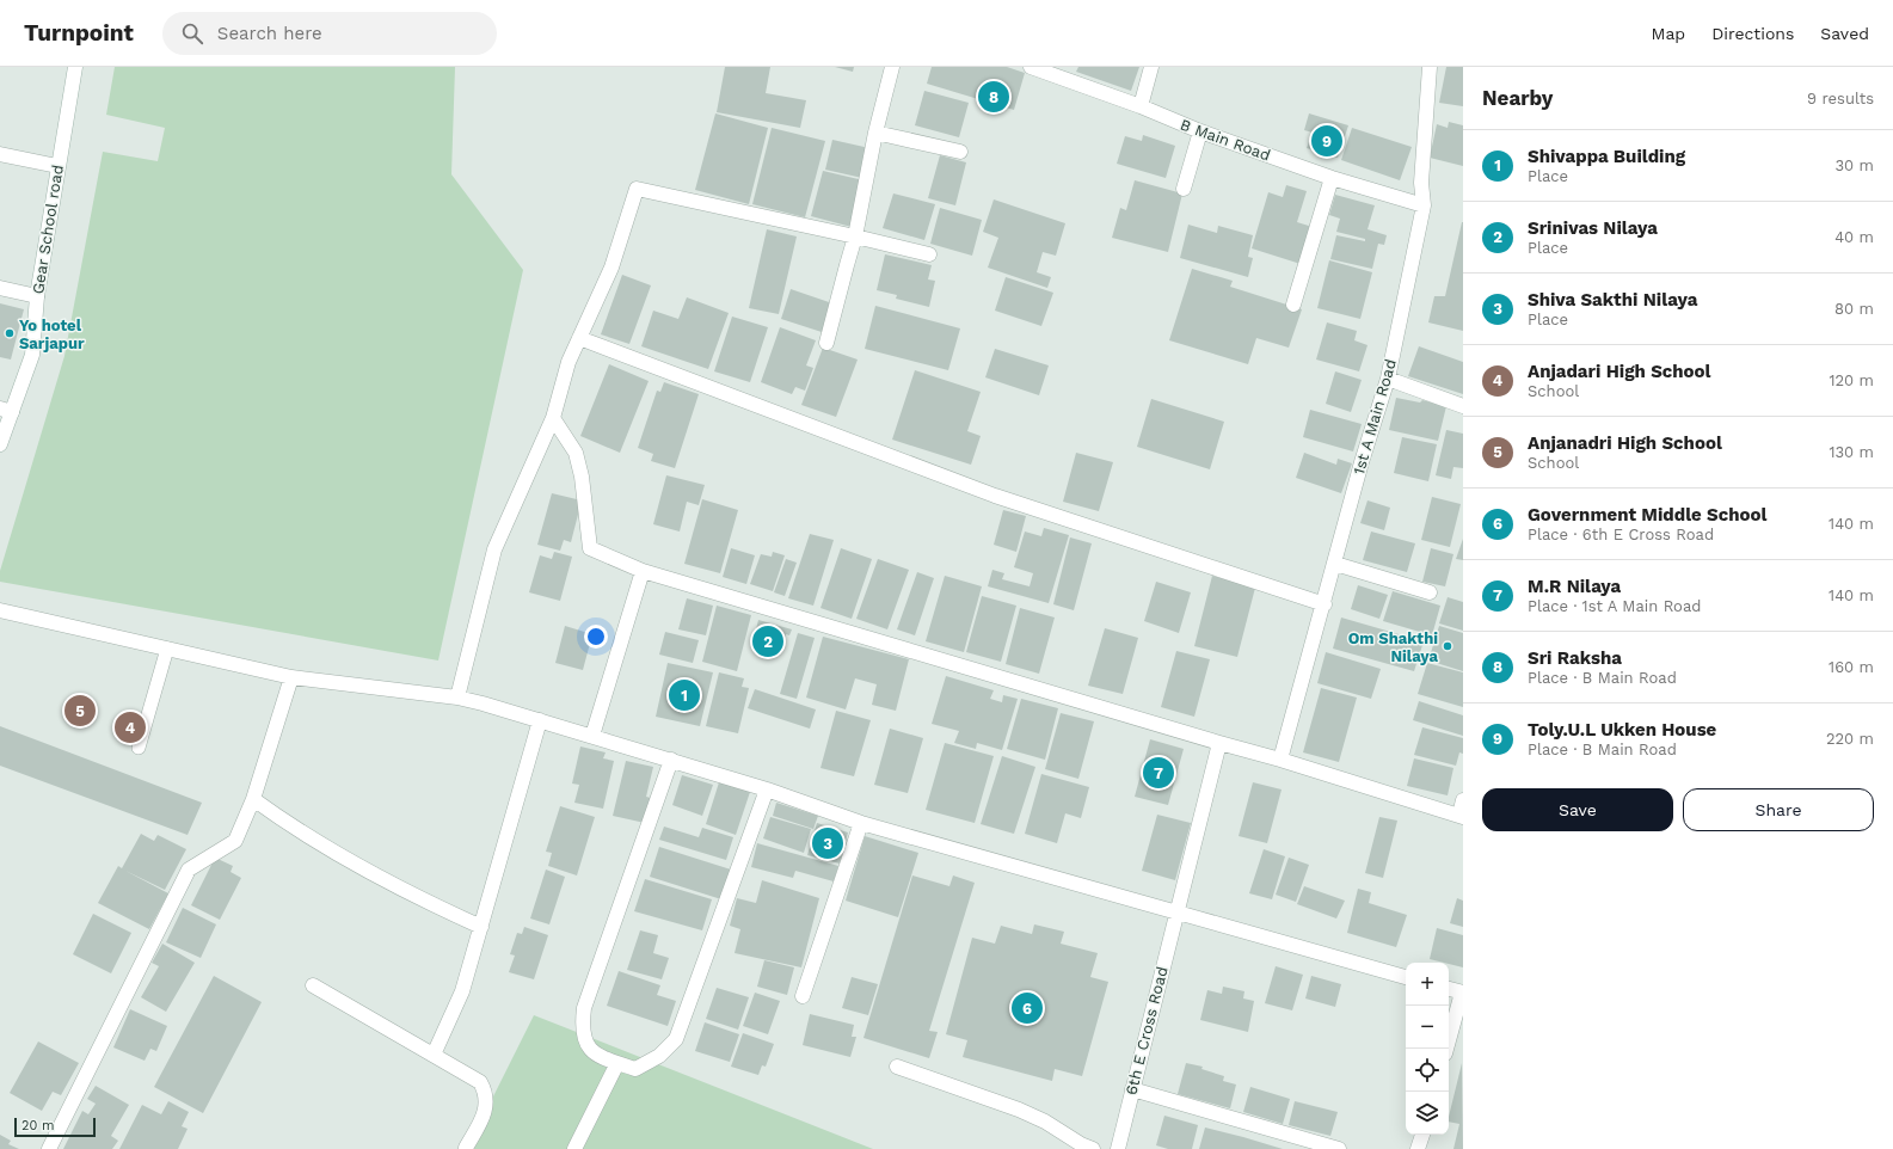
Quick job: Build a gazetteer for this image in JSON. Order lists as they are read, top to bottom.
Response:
{
  "streets": {
    "street": [
      "B Main Road",
      "Gear School road",
      "1st A Main Road",
      "6th E Cross Road"
    ]
  },
  "crossings": [
    ["B Main Road", "1st A Main Road"]
  ],
  "places": ["Yo hotel Sarjapur", "Om Shakthi Nilaya"],
  "scale_bar": "20 m",
  "page": {
    "header": "Turnpoint",
    "search": "Search here",
    "nav": ["Map", "Directions", "Saved"],
    "heading": ["Nearby", "9 results"],
    "pins": [
      "8",
      "9",
      "2",
      "1",
      "5",
      "4",
      "7",
      "3",
      "6"
    ],
    "list": [
      {
        "mark": "1",
        "name": "Shivappa Building",
        "note": "Place",
        "value": "30 m"
      },
      {
        "mark": "2",
        "name": "Srinivas Nilaya",
        "note": "Place",
        "value": "40 m"
      },
      {
        "mark": "3",
        "name": "Shiva Sakthi Nilaya",
        "note": "Place",
        "value": "80 m"
      },
      {
        "mark": "4",
        "name": "Anjadari High School",
        "note": "School",
        "value": "120 m"
      },
      {
        "mark": "5",
        "name": "Anjanadri High School",
        "note": "School",
        "value": "130 m"
      },
      {
        "mark": "6",
        "name": "Government Middle School",
        "note": "Place · 6th E Cross Road",
        "value": "140 m"
      },
      {
        "mark": "7",
        "name": "M.R Nilaya",
        "note": "Place · 1st A Main Road",
        "value": "140 m"
      },
      {
        "mark": "8",
        "name": "Sri Raksha",
        "note": "Place · B Main Road",
        "value": "160 m"
      },
      {
        "mark": "9",
        "name": "Toly.U.L Ukken House",
        "note": "Place · B Main Road",
        "value": "220 m"
      }
    ],
    "buttons": ["Save", "Share"],
    "map_buttons": ["+", "−"],
    "scale": "20 m"
  }
}
